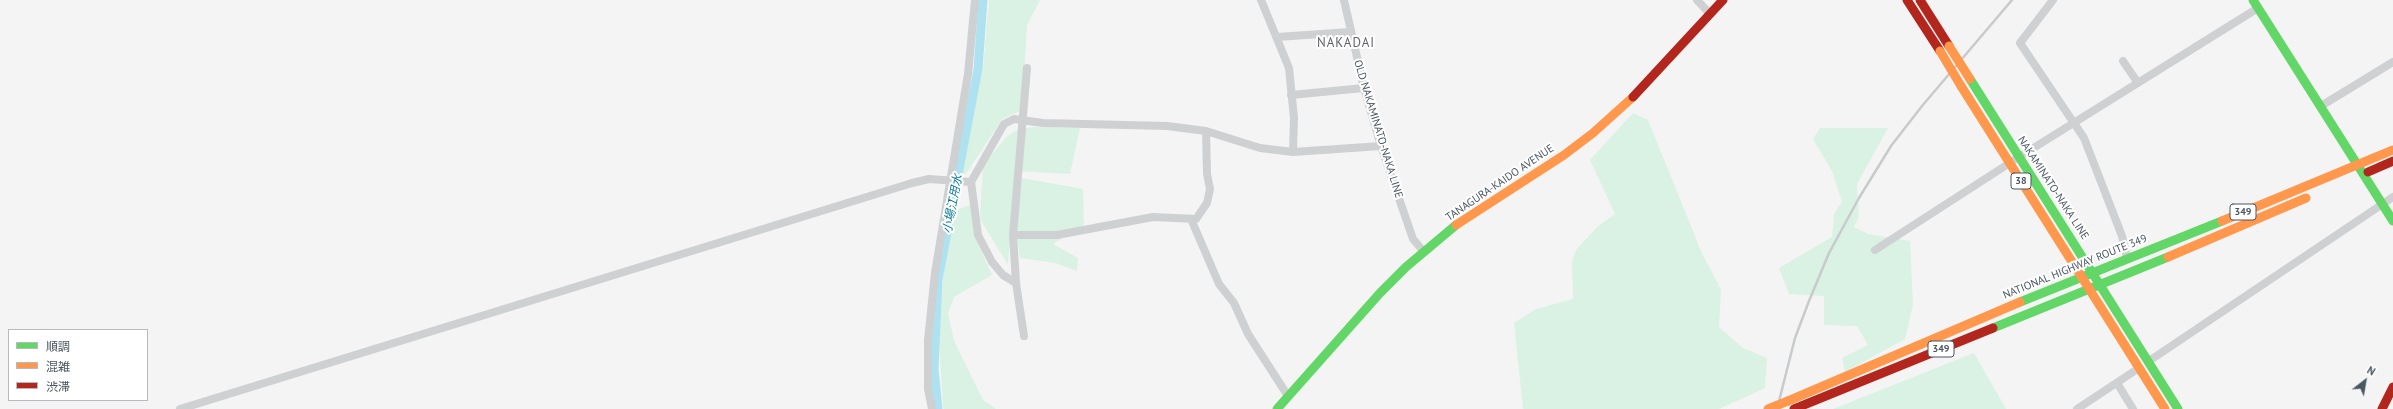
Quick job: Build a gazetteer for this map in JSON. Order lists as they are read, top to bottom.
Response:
{
  "streets": {
    "main road": [
      "38",
      "TANAGURA-KAIDO AVENUE",
      "NAKAMINATO-NAKA LINE",
      "349",
      "NATIONAL HIGHWAY ROUTE 349"
    ],
    "street": ["OLD NAKAMINATO-NAKA LINE"]
  },
  "crossings": [
    ["OLD NAKAMINATO-NAKA LINE", "TANAGURA-KAIDO AVENUE"],
    ["NAKAMINATO-NAKA LINE", "349"],
    ["NAKAMINATO-NAKA LINE", "NATIONAL HIGHWAY ROUTE 349"]
  ],
  "districts": ["NAKADAI"],
  "water": ["小場江用水"],
  "legend": ["順調", "混雑", "渋滞"],
  "north": "top right"
}
